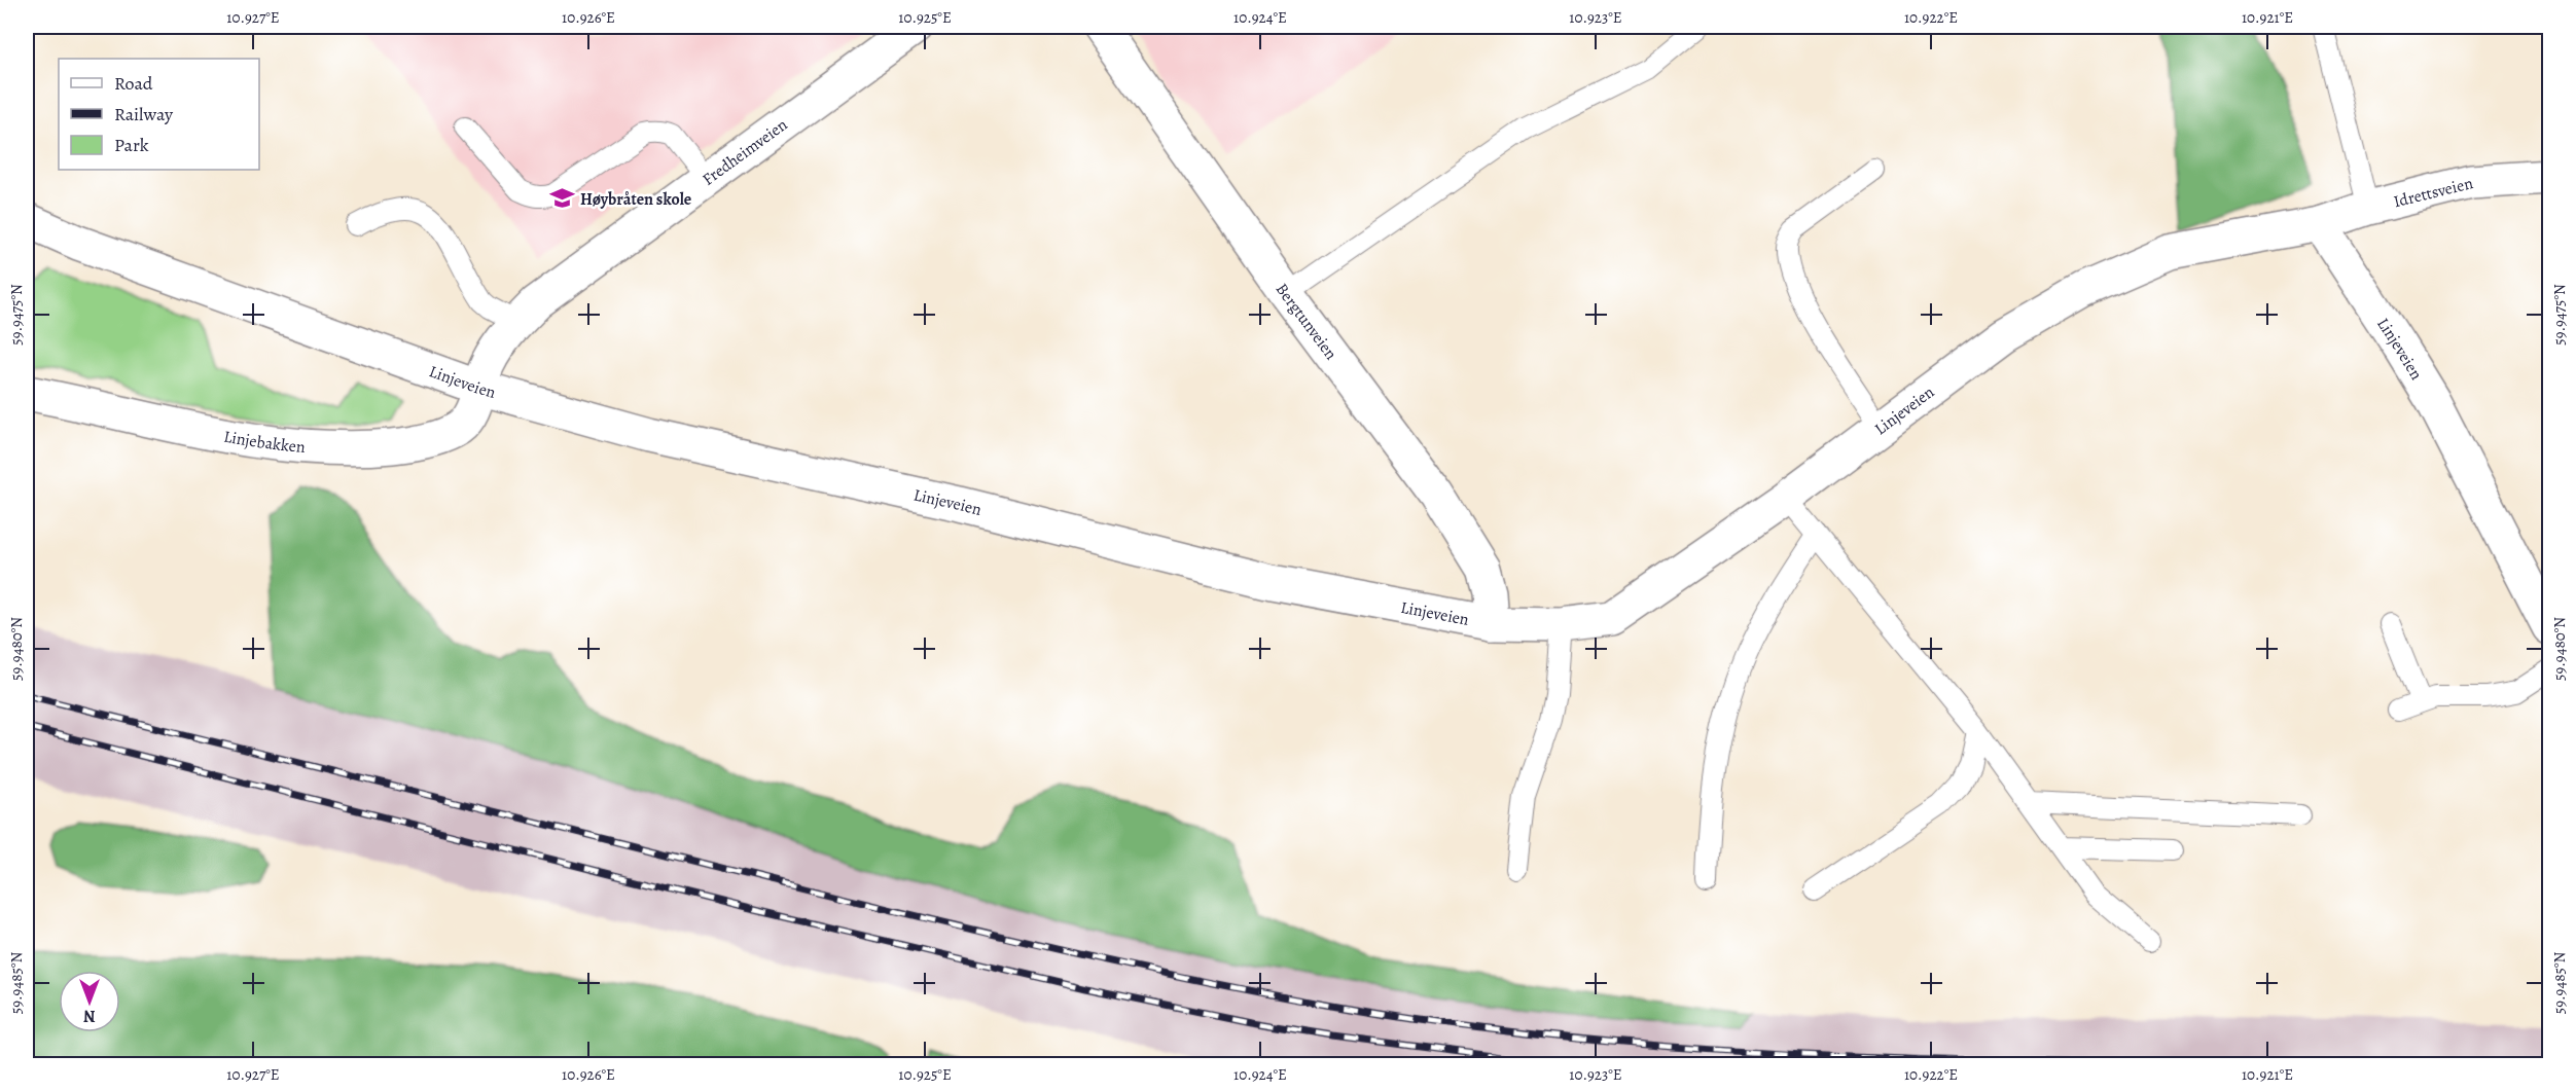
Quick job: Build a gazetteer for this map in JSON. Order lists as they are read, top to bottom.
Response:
{
  "streets": {
    "street": [
      "Fredheimveien",
      "Idrettsveien",
      "Bergtunveien",
      "Linjeveien",
      "Linjebakken"
    ]
  },
  "crossings": [
    ["Fredheimveien", "Linjeveien"],
    ["Fredheimveien", "Linjebakken"],
    ["Idrettsveien", "Linjeveien"],
    ["Bergtunveien", "Linjeveien"],
    ["Linjeveien", "Linjebakken"]
  ],
  "places": {
    "school or university": ["Høybråten skole"]
  },
  "legend": ["Road", "Railway", "Park"],
  "north": "bottom",
  "coordinates": [
    "10.927°E",
    "10.926°E",
    "10.925°E",
    "10.924°E",
    "10.923°E",
    "10.922°E",
    "10.921°E",
    "59.9475°N",
    "59.9480°N",
    "59.9485°N"
  ]
}
